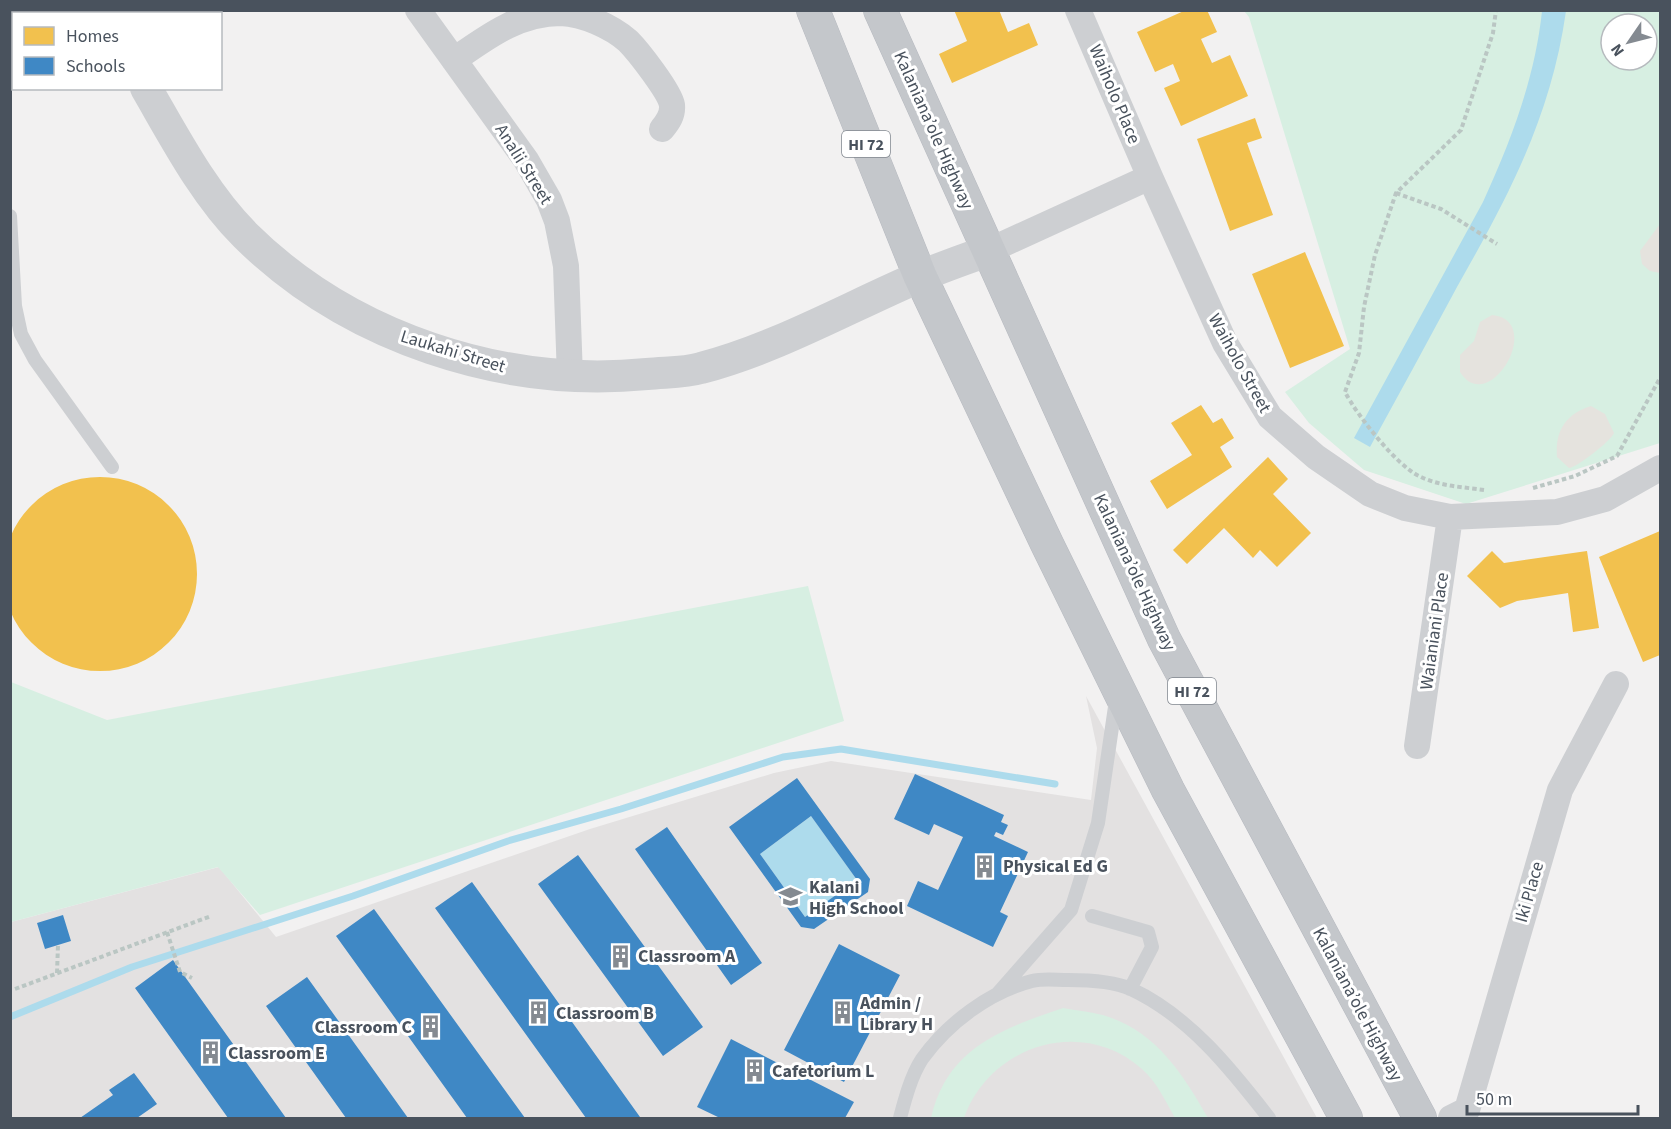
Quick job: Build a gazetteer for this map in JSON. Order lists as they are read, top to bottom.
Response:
{
  "streets": {
    "highway": ["Kalaniana’ole Highway", "HI 72"],
    "street": [
      "Waiholo Place",
      "Analii Street",
      "Laukahi Street",
      "Waiholo Street",
      "Waianiani Place",
      "Iki Place"
    ]
  },
  "crossings": [
    ["Waiholo Place", "Waiholo Street"],
    ["Kalaniana’ole Highway", "Laukahi Street"],
    ["HI 72", "Laukahi Street"],
    ["Analii Street", "Laukahi Street"],
    ["Waiholo Street", "Waianiani Place"]
  ],
  "places": {
    "building": [
      "Physical Ed G",
      "Classroom A",
      "Classroom B",
      "Admin / Library H",
      "Classroom C",
      "Classroom E",
      "Cafetorium L"
    ],
    "school or university": ["Kalani High School"]
  },
  "legend": ["Homes", "Schools"],
  "scale_bar": "50 m",
  "north": "bottom left"
}
